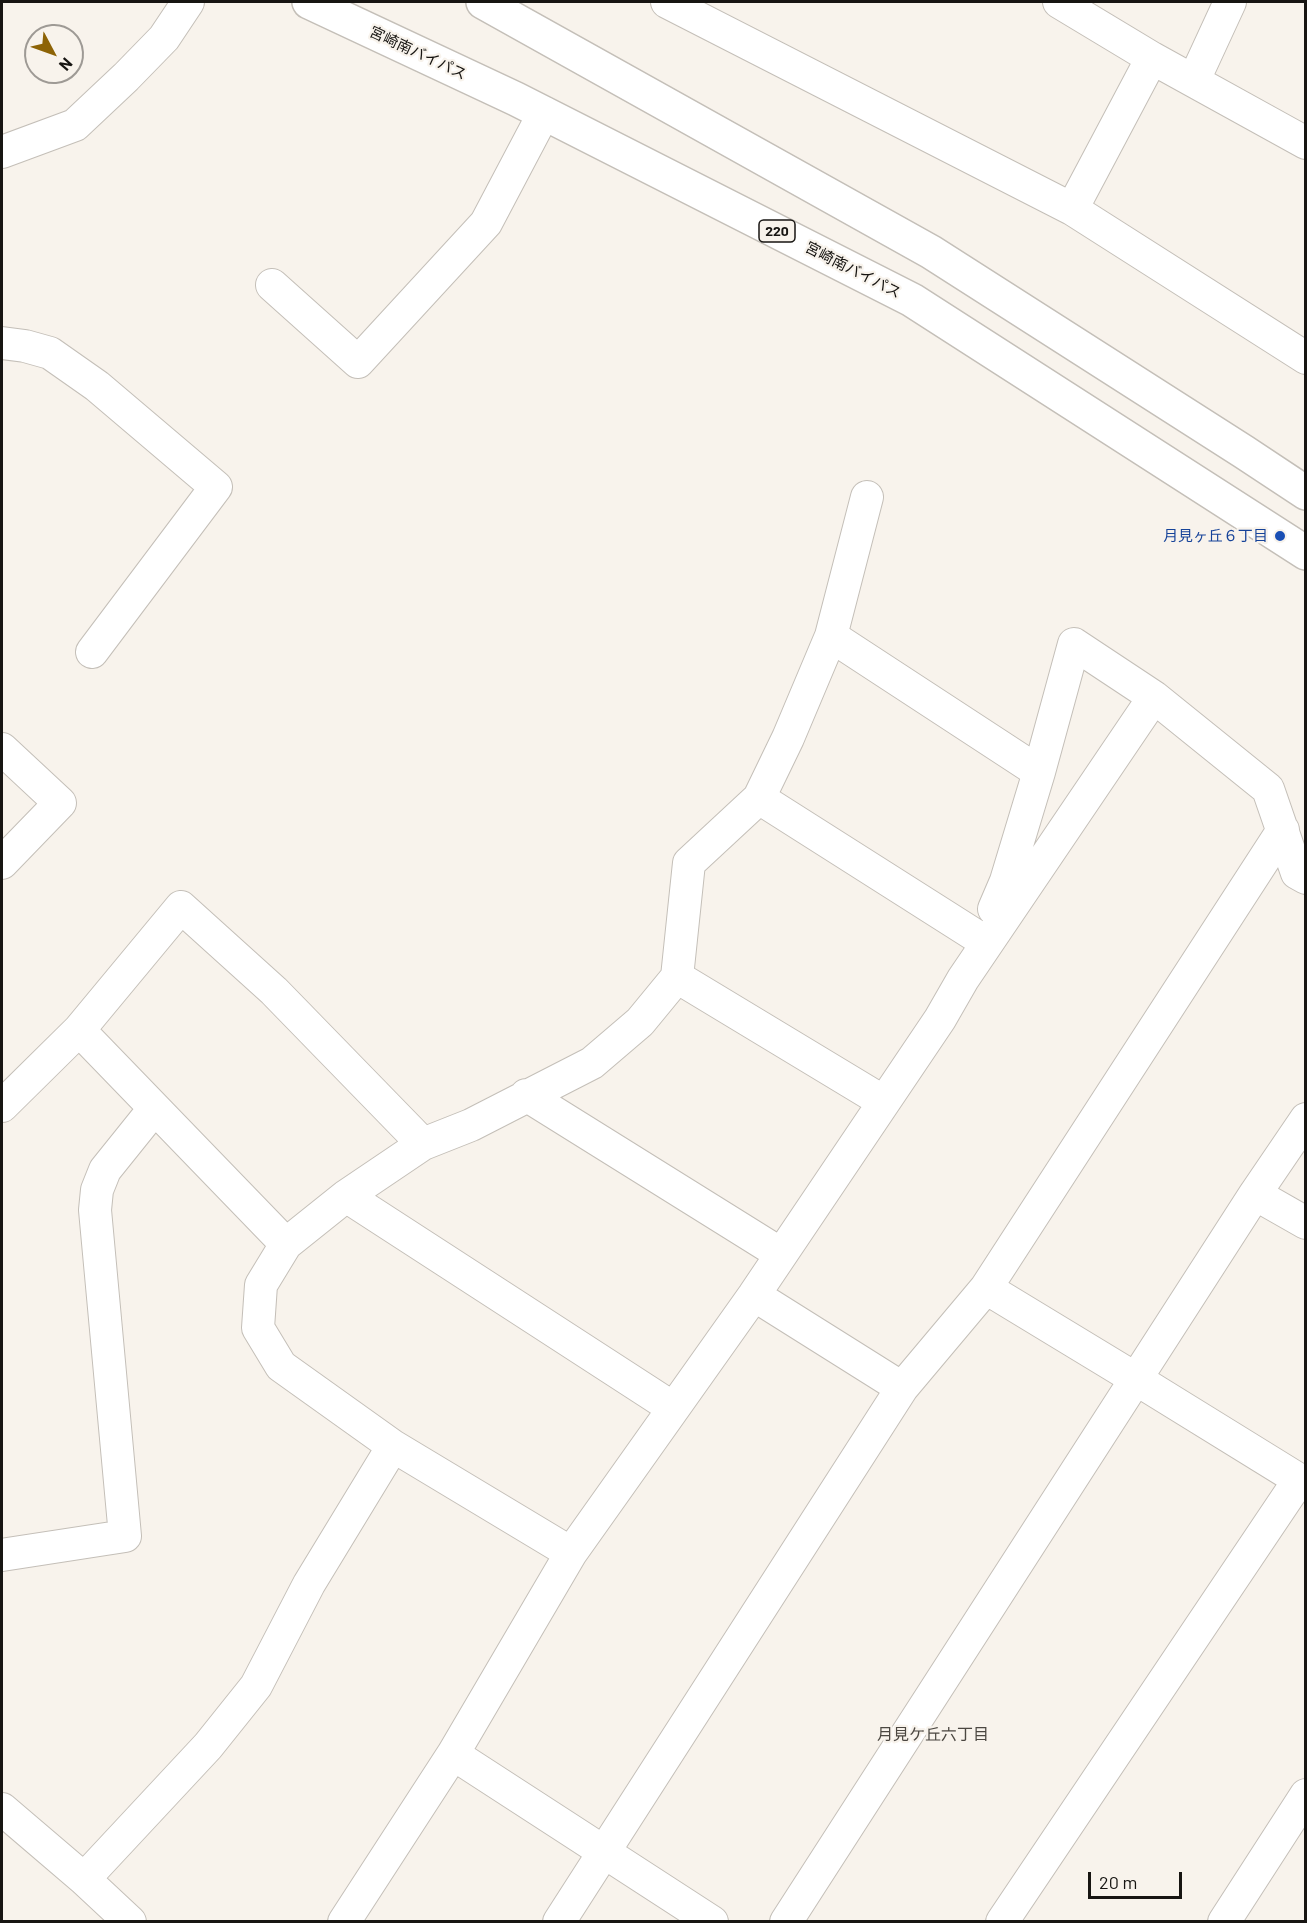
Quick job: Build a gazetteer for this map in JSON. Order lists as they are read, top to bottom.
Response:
{
  "streets": {
    "highway": ["宮崎南バイパス", "220"]
  },
  "districts": ["月見ケ丘六丁目"],
  "places": ["月見ヶ丘６丁目"],
  "scale_bar": "20 m",
  "north": "bottom right"
}
